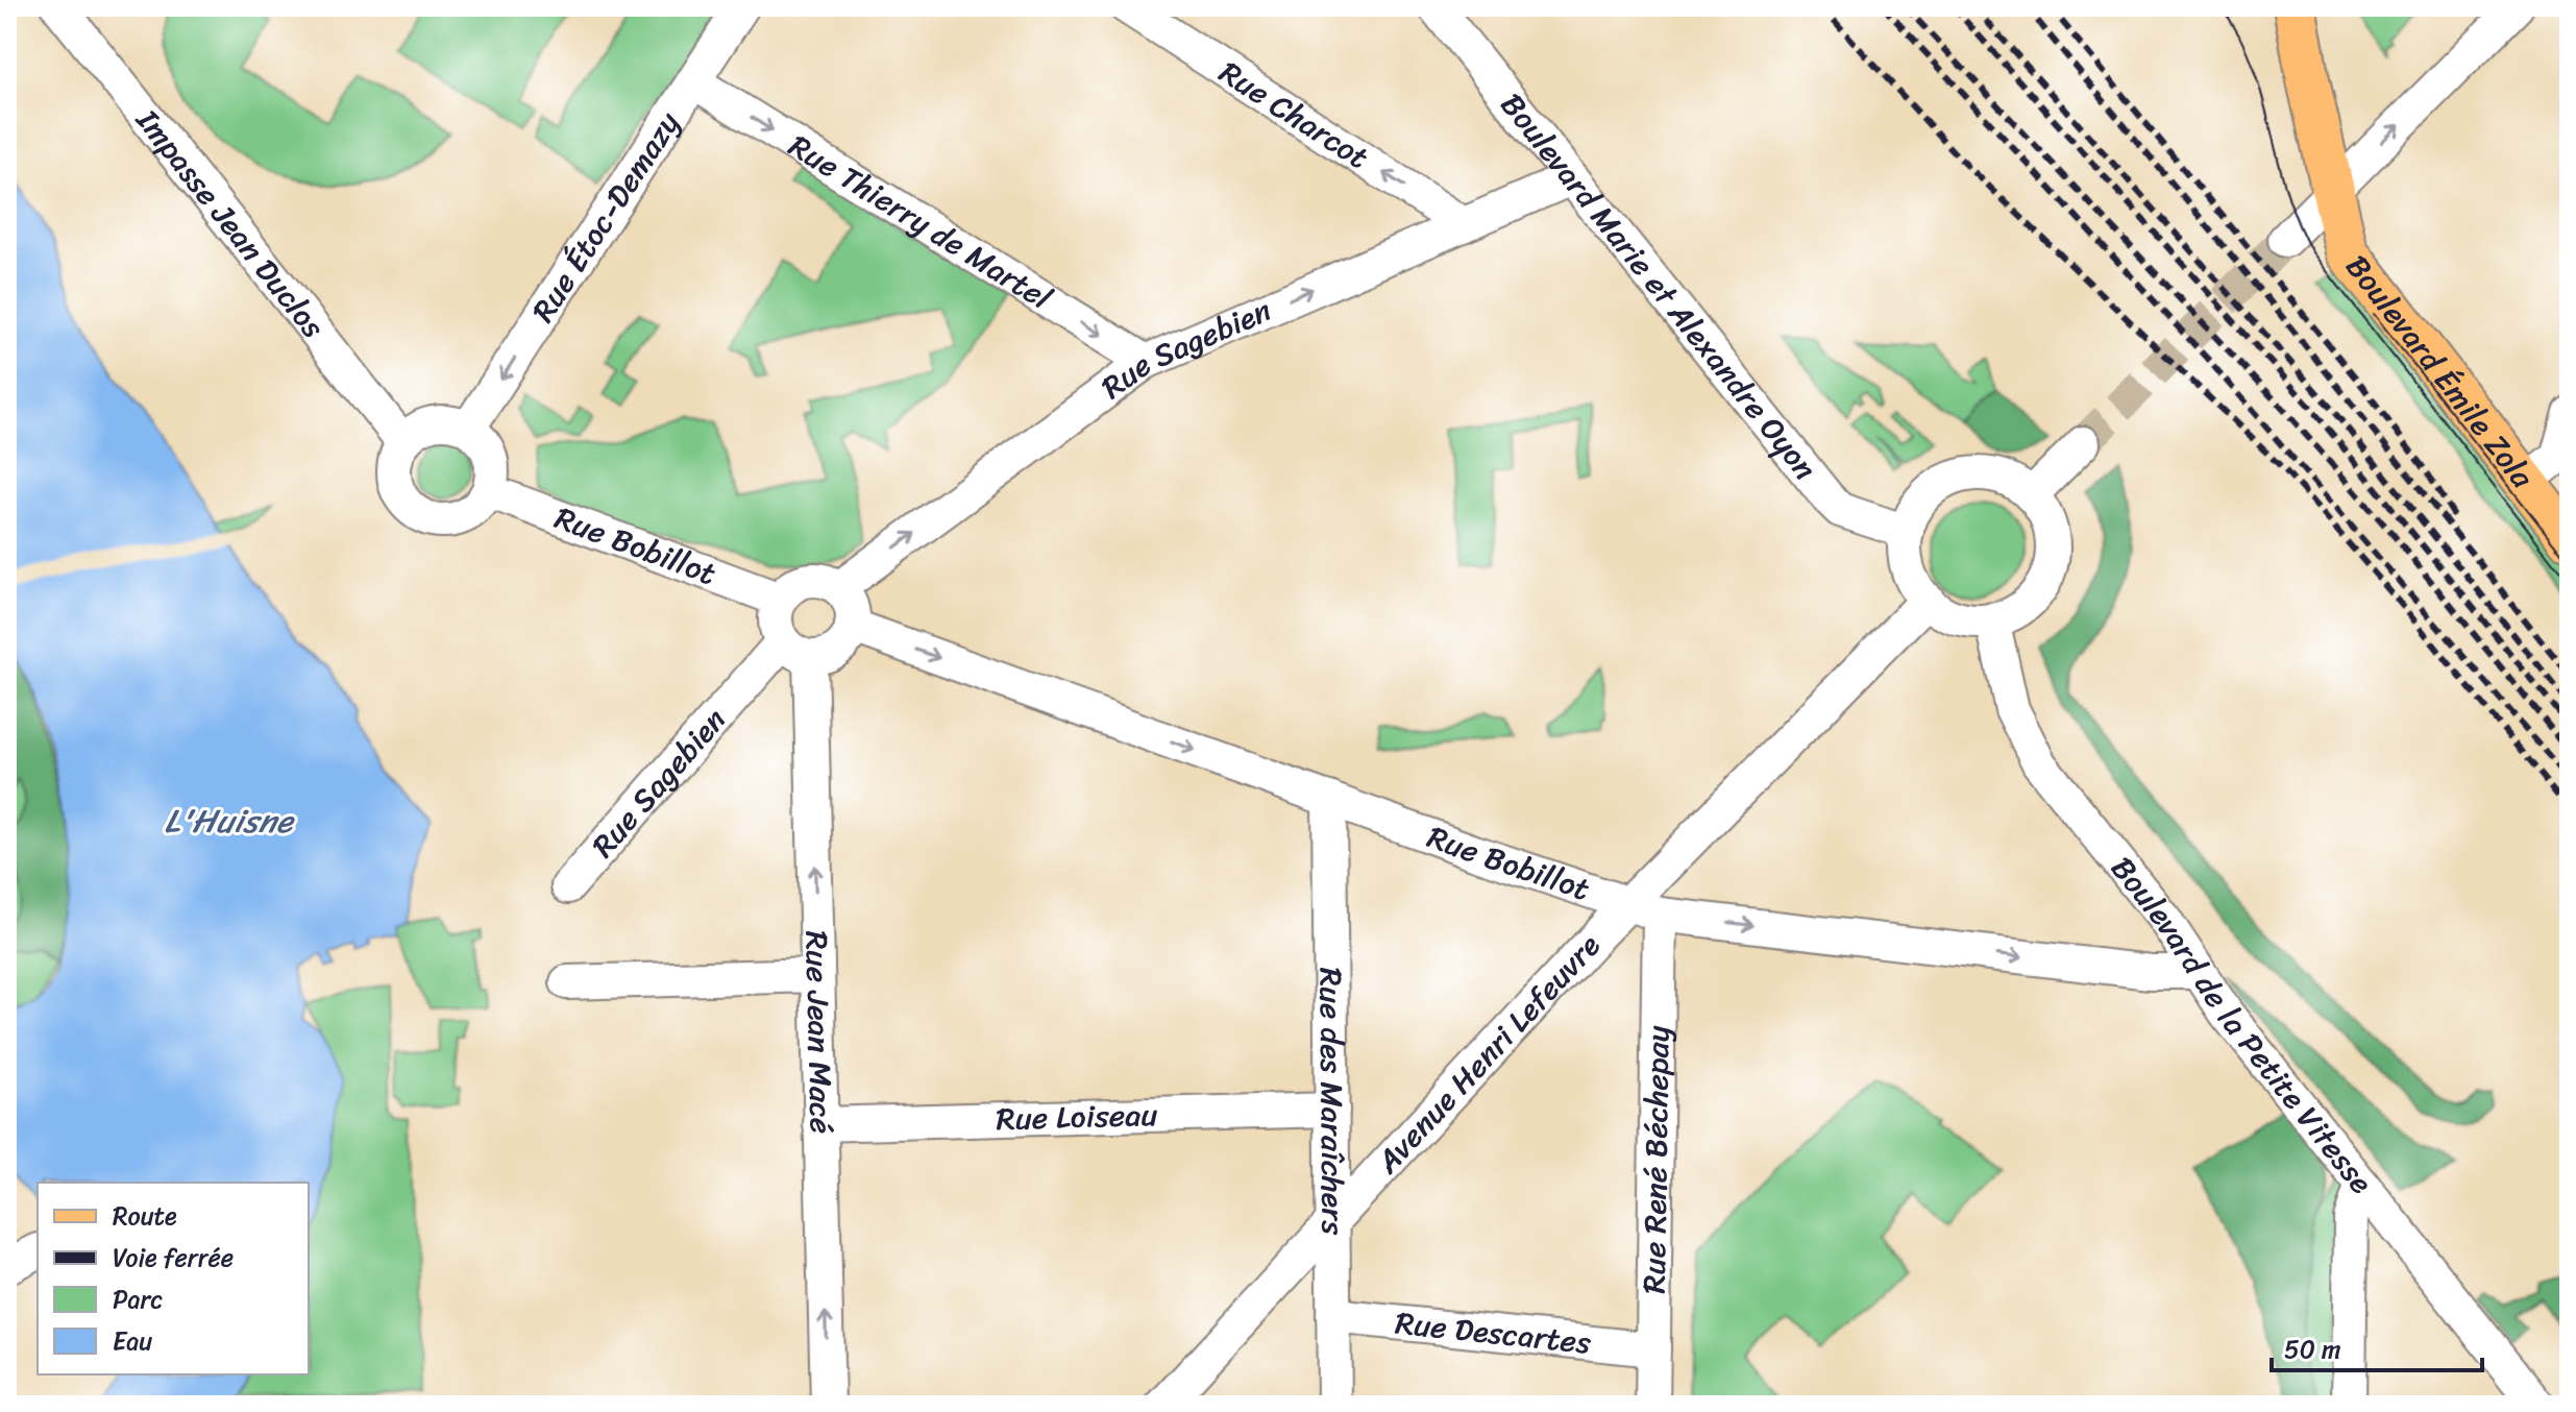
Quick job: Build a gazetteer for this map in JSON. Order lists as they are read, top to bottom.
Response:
{
  "streets": {
    "main road": ["Boulevard Émile Zola"],
    "street": [
      "Rue Charcot",
      "Rue Étoc-Demazy",
      "Rue Thierry de Martel",
      "Impasse Jean Duclos",
      "Boulevard Marie et Alexandre Oyon",
      "Rue Sagebien",
      "Rue Bobillot",
      "Boulevard de la Petite Vitesse",
      "Rue Jean Macé",
      "Avenue Henri Lefeuvre",
      "Rue des Maraîchers",
      "Rue Loiseau",
      "Rue René Béchepay",
      "Rue Descartes"
    ]
  },
  "crossings": [
    ["Rue Charcot", "Rue Sagebien"],
    ["Rue Étoc-Demazy", "Rue Thierry de Martel"],
    ["Rue Étoc-Demazy", "Impasse Jean Duclos"],
    ["Rue Étoc-Demazy", "Rue Bobillot"],
    ["Rue Thierry de Martel", "Rue Sagebien"],
    ["Impasse Jean Duclos", "Rue Bobillot"],
    ["Boulevard Marie et Alexandre Oyon", "Rue Sagebien"],
    ["Boulevard Marie et Alexandre Oyon", "Boulevard de la Petite Vitesse"],
    ["Boulevard Marie et Alexandre Oyon", "Avenue Henri Lefeuvre"],
    ["Rue Sagebien", "Rue Bobillot"],
    ["Rue Sagebien", "Rue Jean Macé"],
    ["Rue Bobillot", "Boulevard de la Petite Vitesse"],
    ["Rue Bobillot", "Rue Jean Macé"],
    ["Rue Bobillot", "Avenue Henri Lefeuvre"],
    ["Rue Bobillot", "Rue des Maraîchers"],
    ["Rue Bobillot", "Rue René Béchepay"],
    ["Boulevard de la Petite Vitesse", "Avenue Henri Lefeuvre"],
    ["Rue Jean Macé", "Rue Loiseau"],
    ["Avenue Henri Lefeuvre", "Rue des Maraîchers"],
    ["Rue des Maraîchers", "Rue Loiseau"],
    ["Rue des Maraîchers", "Rue Descartes"],
    ["Rue René Béchepay", "Rue Descartes"]
  ],
  "one_way": [
    "Rue Charcot",
    "Rue Étoc-Demazy",
    "Rue Thierry de Martel",
    "Rue Sagebien",
    "Rue Bobillot",
    "Rue Jean Macé"
  ],
  "water": ["L'Huisne"],
  "legend": [
    "Route",
    "Voie ferrée",
    "Parc",
    "Eau"
  ],
  "scale_bar": "50 m"
}
